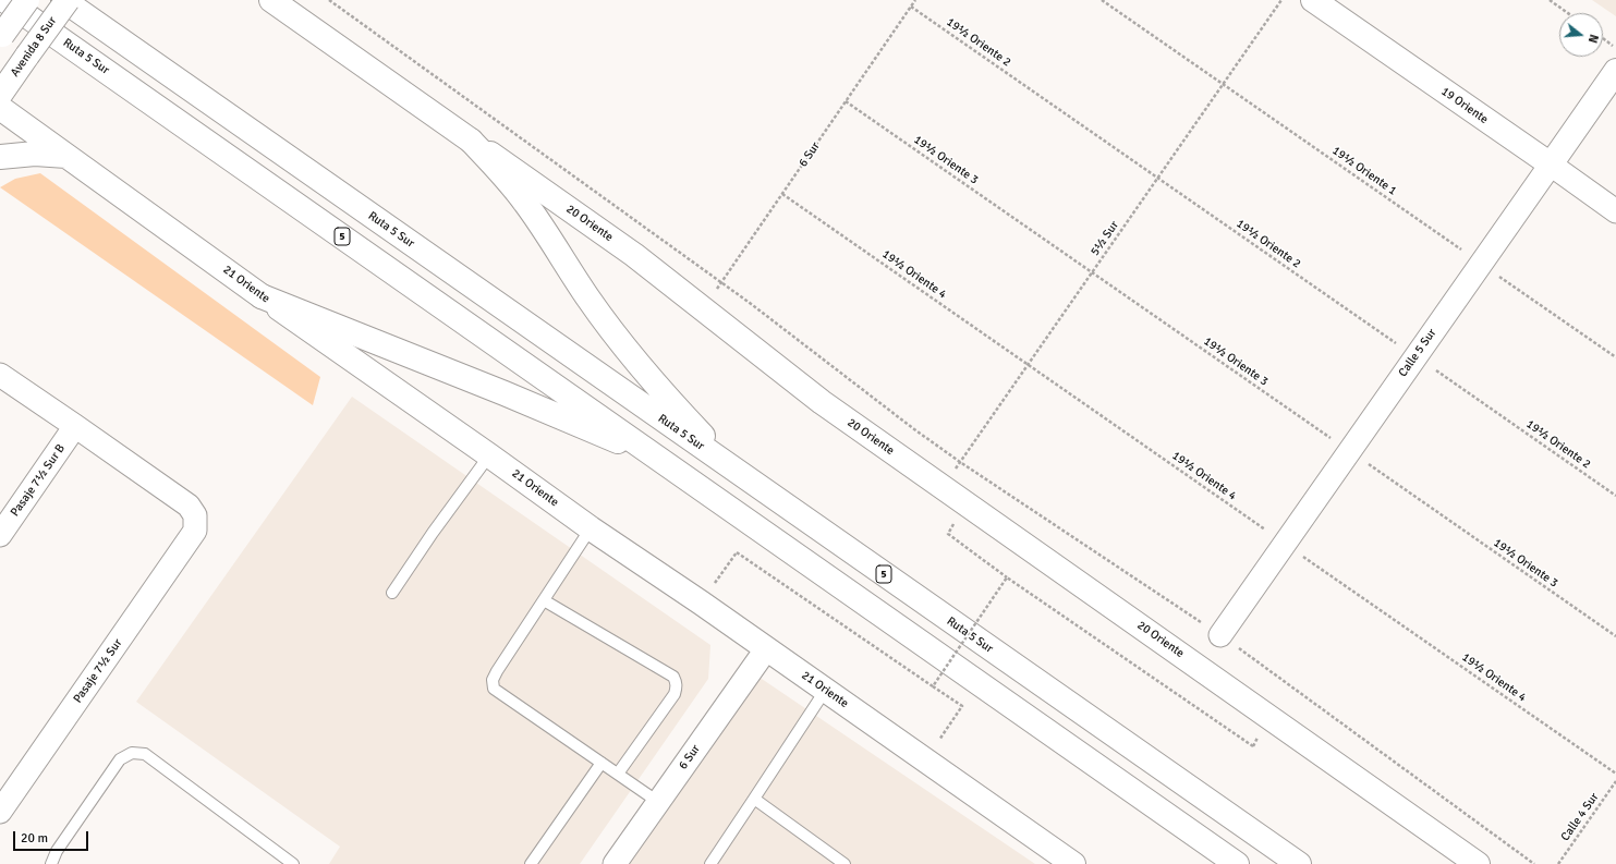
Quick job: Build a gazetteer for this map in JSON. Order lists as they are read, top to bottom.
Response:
{
  "streets": {
    "main road": [
      "Avenida 8 Sur",
      "Ruta 5 Sur",
      "19 Oriente",
      "20 Oriente",
      "5",
      "21 Oriente",
      "Calle 5 Sur"
    ],
    "street": ["6 Sur", "Pasaje 7½ Sur B", "Pasaje 7½ Sur"],
    "path": [
      "19½ Oriente 2",
      "19½ Oriente 3",
      "19½ Oriente 1",
      "5½ Sur",
      "19½ Oriente 4",
      "Calle 4 Sur"
    ]
  },
  "crossings": [
    ["19½ Oriente 2", "6 Sur"],
    ["19½ Oriente 2", "5½ Sur"],
    ["19½ Oriente 2", "Calle 5 Sur"],
    ["19 Oriente", "Calle 5 Sur"],
    ["6 Sur", "19½ Oriente 3"],
    ["6 Sur", "20 Oriente"],
    ["6 Sur", "19½ Oriente 4"],
    ["6 Sur", "21 Oriente"],
    ["19½ Oriente 3", "5½ Sur"],
    ["19½ Oriente 3", "Calle 5 Sur"],
    ["19½ Oriente 1", "5½ Sur"],
    ["19½ Oriente 1", "Calle 5 Sur"],
    ["20 Oriente", "5½ Sur"],
    ["5½ Sur", "19½ Oriente 4"],
    ["19½ Oriente 4", "Calle 5 Sur"],
    ["Pasaje 7½ Sur B", "Pasaje 7½ Sur"]
  ],
  "scale_bar": "20 m",
  "north": "right"
}
